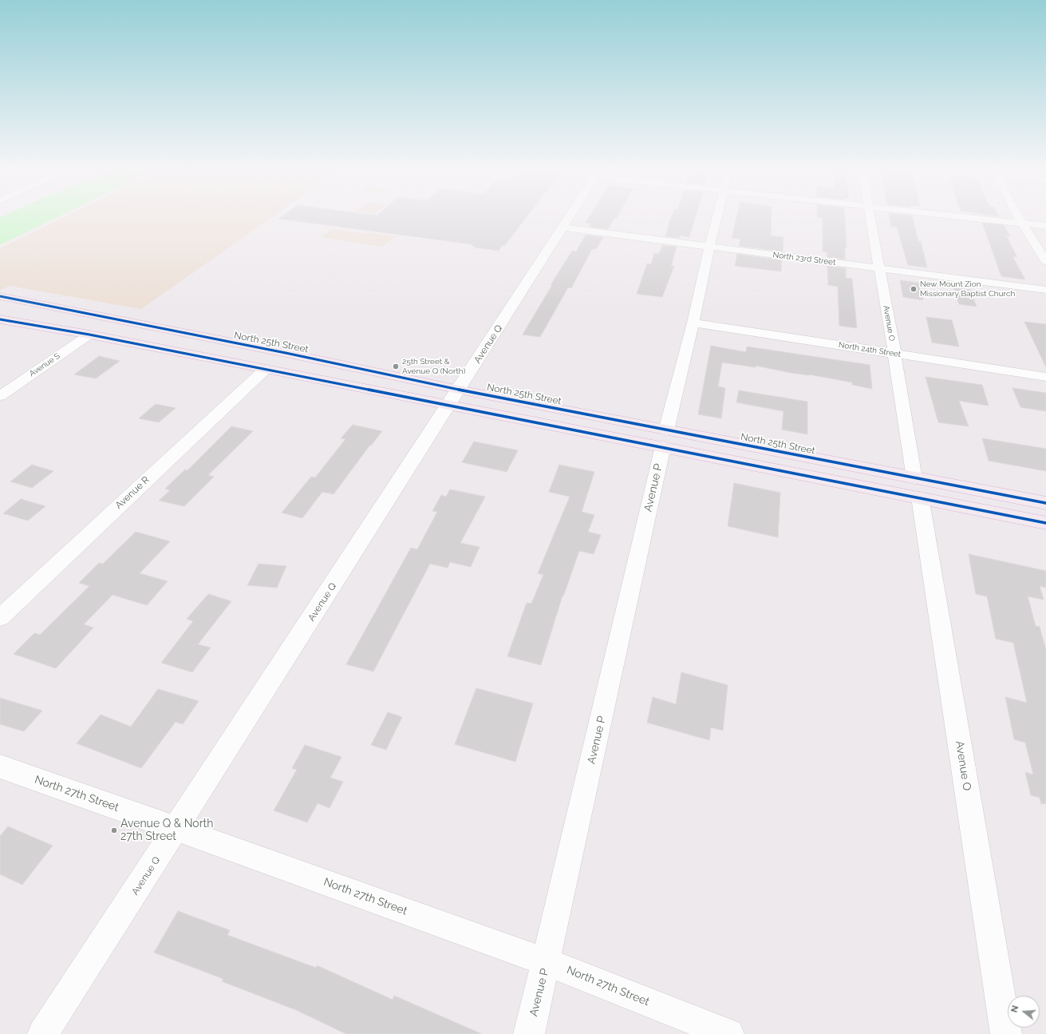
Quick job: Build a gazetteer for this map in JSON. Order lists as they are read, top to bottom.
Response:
{
  "streets": {
    "main road": ["North 25th Street"],
    "street": [
      "North 23rd Street",
      "Avenue O",
      "Avenue Q",
      "North 24th Street",
      "Avenue S",
      "Avenue P",
      "Avenue R",
      "North 27th Street"
    ]
  },
  "crossings": [
    ["North 23rd Street", "Avenue O"],
    ["North 23rd Street", "Avenue Q"],
    ["North 23rd Street", "Avenue P"],
    ["Avenue O", "North 25th Street"],
    ["Avenue O", "North 24th Street"],
    ["North 25th Street", "Avenue Q"],
    ["North 25th Street", "Avenue S"],
    ["North 25th Street", "Avenue P"],
    ["North 25th Street", "Avenue R"],
    ["Avenue Q", "North 27th Street"],
    ["North 24th Street", "Avenue P"],
    ["Avenue P", "North 27th Street"]
  ],
  "places": ["New Mount Zion Missionary Baptist Church", "25th Street & Avenue Q (North)", "Avenue Q & North 27th Street"],
  "north": "left"
}
